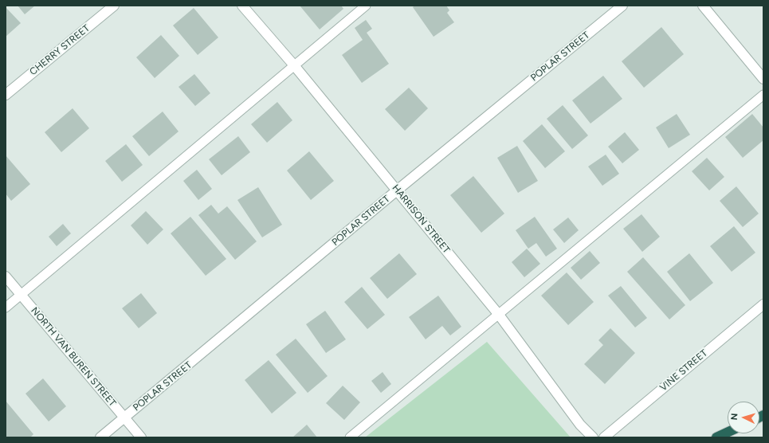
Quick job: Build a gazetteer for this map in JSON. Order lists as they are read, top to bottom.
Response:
{
  "streets": {
    "street": [
      "CHERRY STREET",
      "POPLAR STREET",
      "HARRISON STREET",
      "NORTH VAN BUREN STREET",
      "VINE STREET"
    ]
  },
  "crossings": [
    ["POPLAR STREET", "HARRISON STREET"],
    ["POPLAR STREET", "NORTH VAN BUREN STREET"]
  ],
  "north": "left"
}
